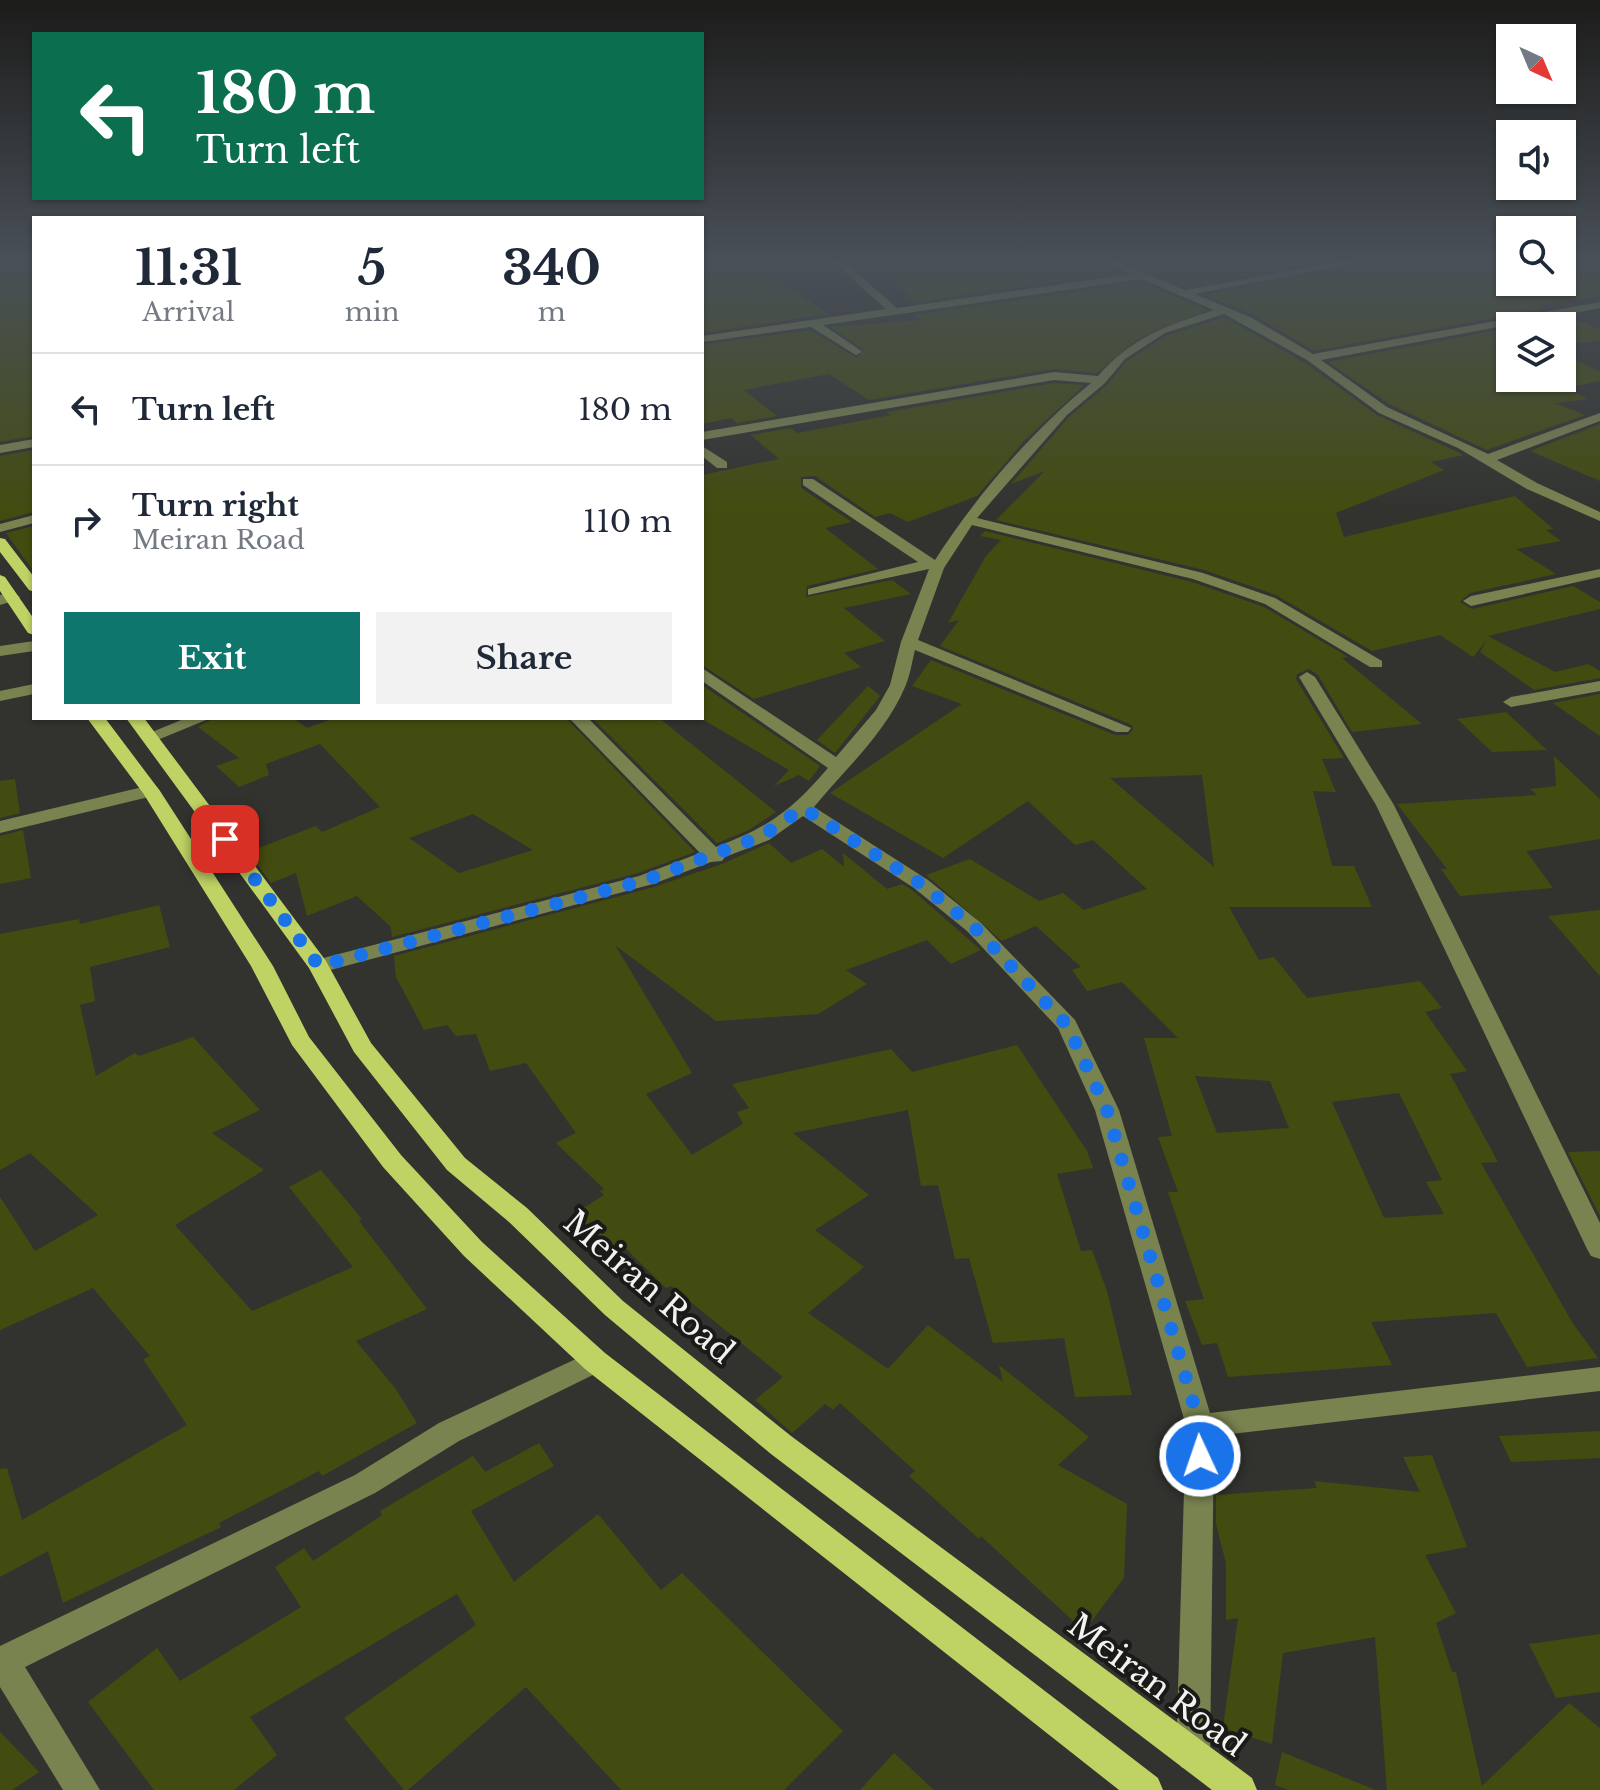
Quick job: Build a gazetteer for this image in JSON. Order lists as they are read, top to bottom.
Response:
{
  "streets": {
    "main road": ["Meiran Road"]
  },
  "north": "bottom right",
  "page": {
    "turn": ["180 m", "Turn left"],
    "eta": [
      "11:31",
      "Arrival",
      "5",
      "min",
      "340",
      "m"
    ],
    "list": [
      {
        "name": "Turn left",
        "value": "180 m"
      },
      {
        "name": "Turn right",
        "note": "Meiran Road",
        "value": "110 m"
      }
    ],
    "buttons": ["Exit", "Share"]
  }
}
